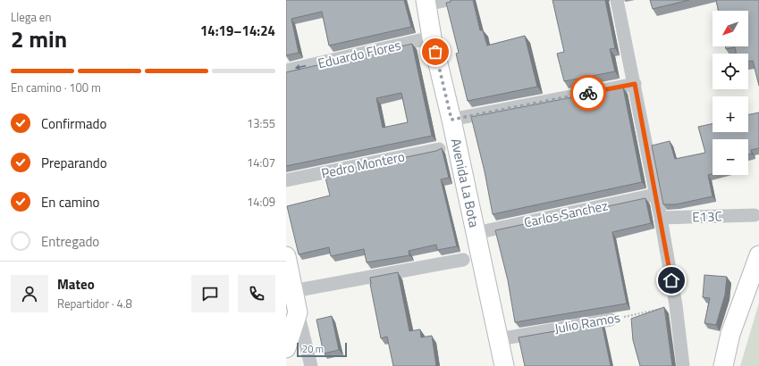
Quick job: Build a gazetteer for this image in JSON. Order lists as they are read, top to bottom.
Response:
{
  "streets": {
    "street": [
      "Eduardo Flores",
      "Pedro Montero",
      "Avenida La Bota",
      "Carlos Sanchez",
      "E13C",
      "Julio Ramos"
    ]
  },
  "crossings": [
    ["Eduardo Flores", "Avenida La Bota"],
    ["Avenida La Bota", "Carlos Sanchez"],
    ["Avenida La Bota", "Julio Ramos"]
  ],
  "one_way": ["Eduardo Flores"],
  "scale_bar": "20 m",
  "north": "bottom left",
  "page": {
    "heading": ["2 min", "Llega en", "14:19–14:24"],
    "panel": ["Mateo", "Repartidor · 4.8"],
    "map_buttons": ["+", "−"],
    "bar": "En camino · 100 m",
    "list": [
      ["Confirmado", "13:55"],
      ["Preparando", "14:07"],
      ["En camino", "14:09"],
      "Entregado"
    ],
    "scale": "20 m"
  }
}
